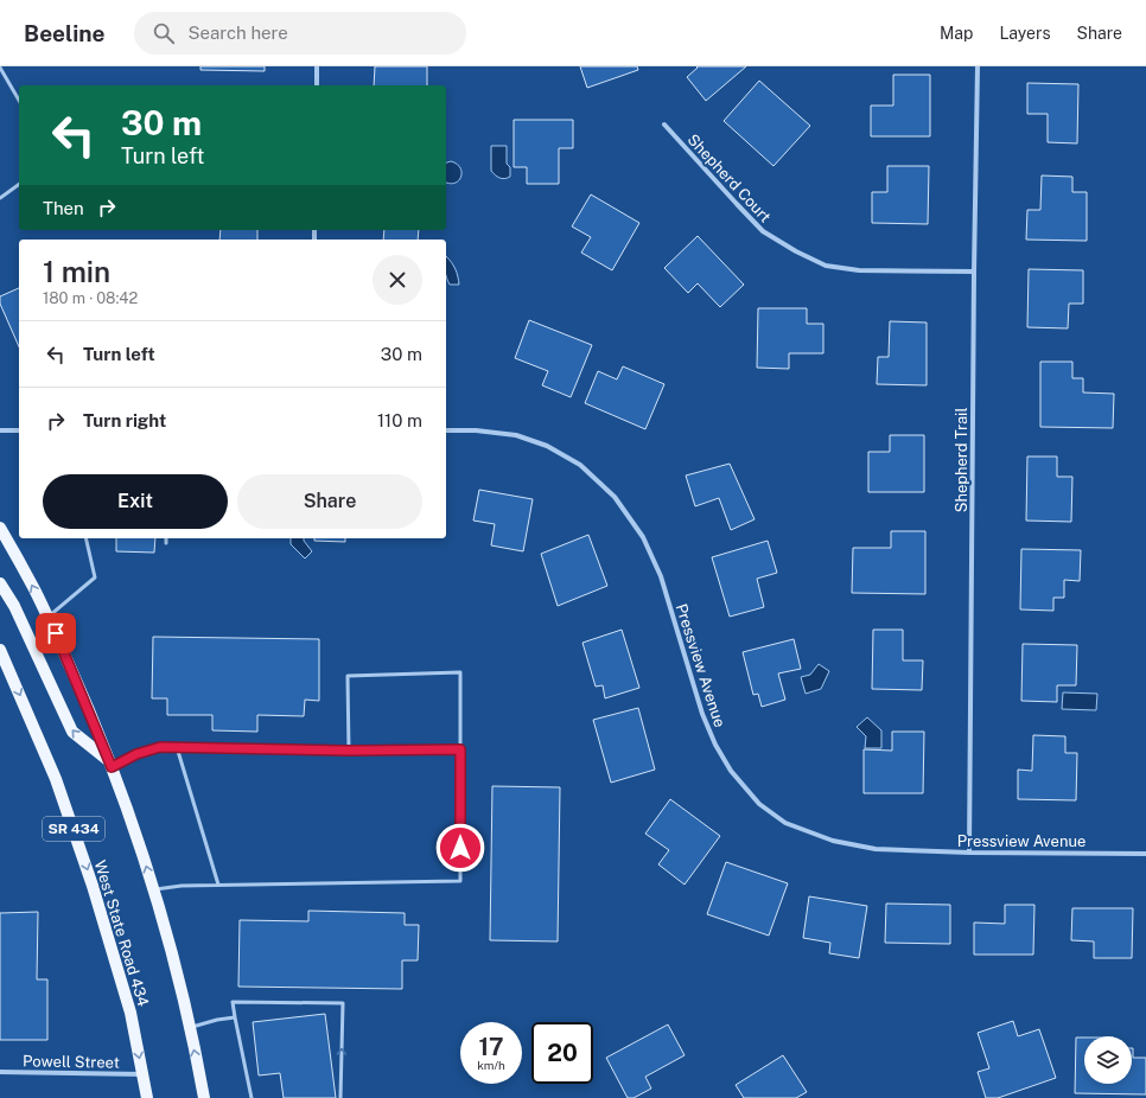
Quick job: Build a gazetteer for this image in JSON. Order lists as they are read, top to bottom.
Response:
{
  "streets": {
    "main road": ["SR 434", "West State Road 434"],
    "street": [
      "Shepherd Court",
      "Shepherd Trail",
      "Pressview Avenue",
      "Powell Street"
    ]
  },
  "crossings": [
    ["Shepherd Court", "Shepherd Trail"],
    ["Shepherd Trail", "Pressview Avenue"],
    ["West State Road 434", "Powell Street"]
  ],
  "page": {
    "header": "Beeline",
    "search": "Search here",
    "nav": ["Map", "Layers", "Share"],
    "turn": ["30 m", "Turn left"],
    "then": "Then",
    "heading": ["1 min", "180 m · 08:42"],
    "list": [
      {
        "name": "Turn left",
        "value": "30 m"
      },
      {
        "name": "Turn right",
        "value": "110 m"
      }
    ],
    "buttons": ["Exit", "Share"],
    "speed": "17 km/h",
    "limit": "20"
  }
}
